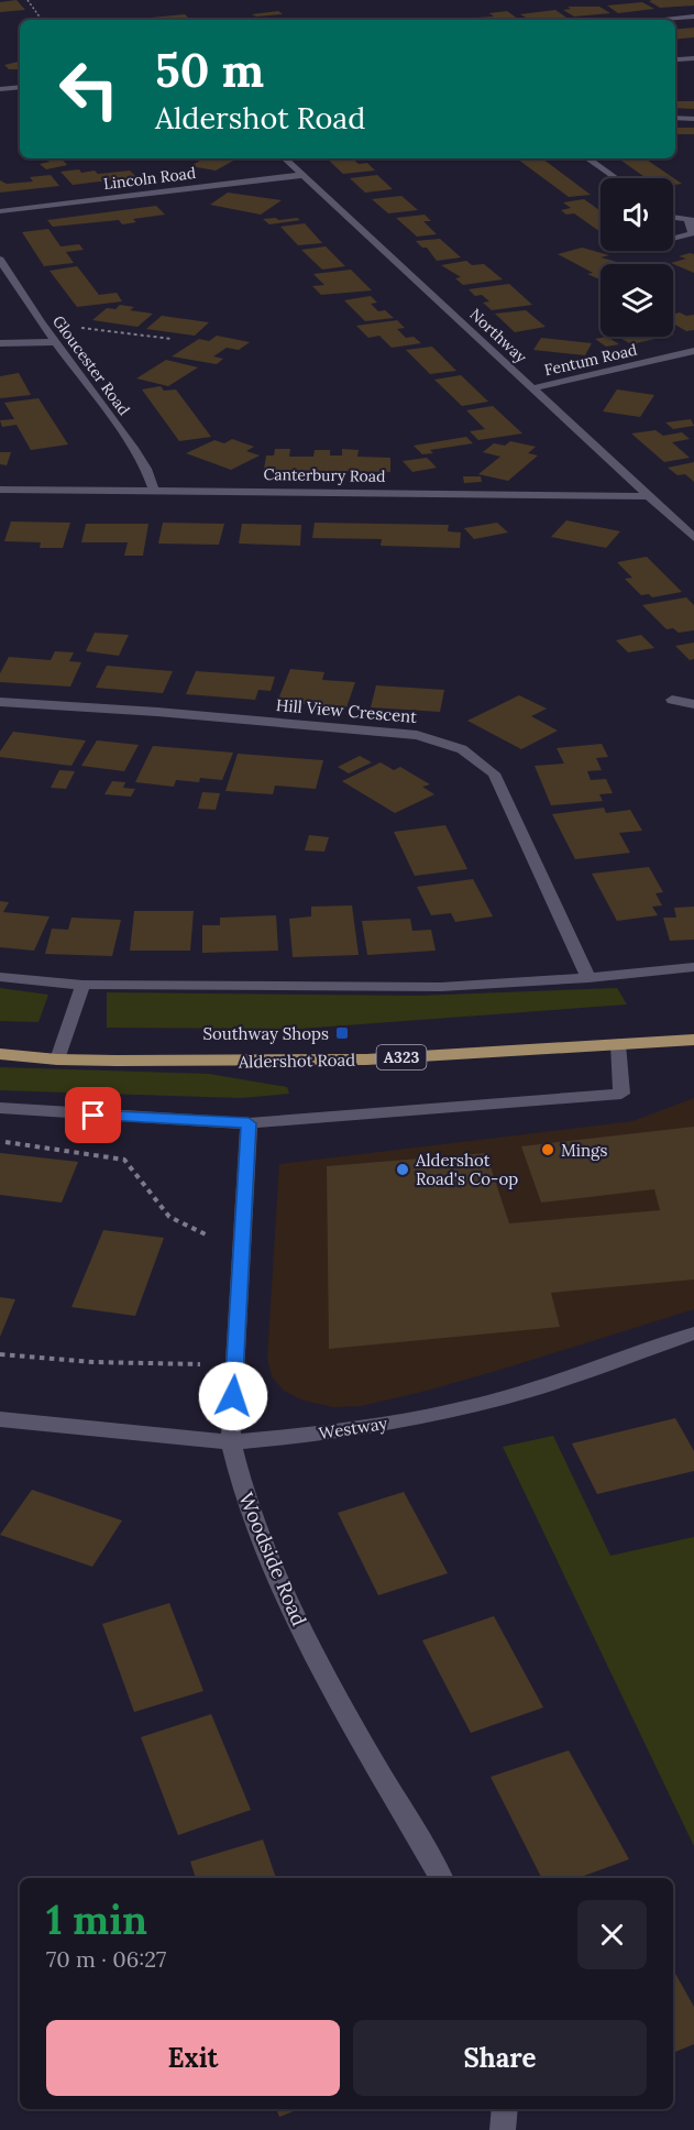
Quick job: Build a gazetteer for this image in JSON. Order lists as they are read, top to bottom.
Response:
{
  "streets": {
    "main road": ["A323", "Aldershot Road"],
    "street": [
      "Lincoln Road",
      "Northway",
      "Fentum Road",
      "Gloucester Road",
      "Canterbury Road",
      "Hill View Crescent",
      "Westway",
      "Woodside Road"
    ]
  },
  "crossings": [
    ["Lincoln Road", "Northway"],
    ["Northway", "Fentum Road"],
    ["Northway", "Canterbury Road"],
    ["Gloucester Road", "Canterbury Road"],
    ["Westway", "Woodside Road"]
  ],
  "places": {
    "transit": ["Southway Shops"],
    "other": ["Mings", "Aldershot Road's Co-op"]
  },
  "page": {
    "turn": ["50 m", "Aldershot Road"],
    "heading": ["1 min", "70 m · 06:27"],
    "buttons": ["Exit", "Share"]
  }
}
